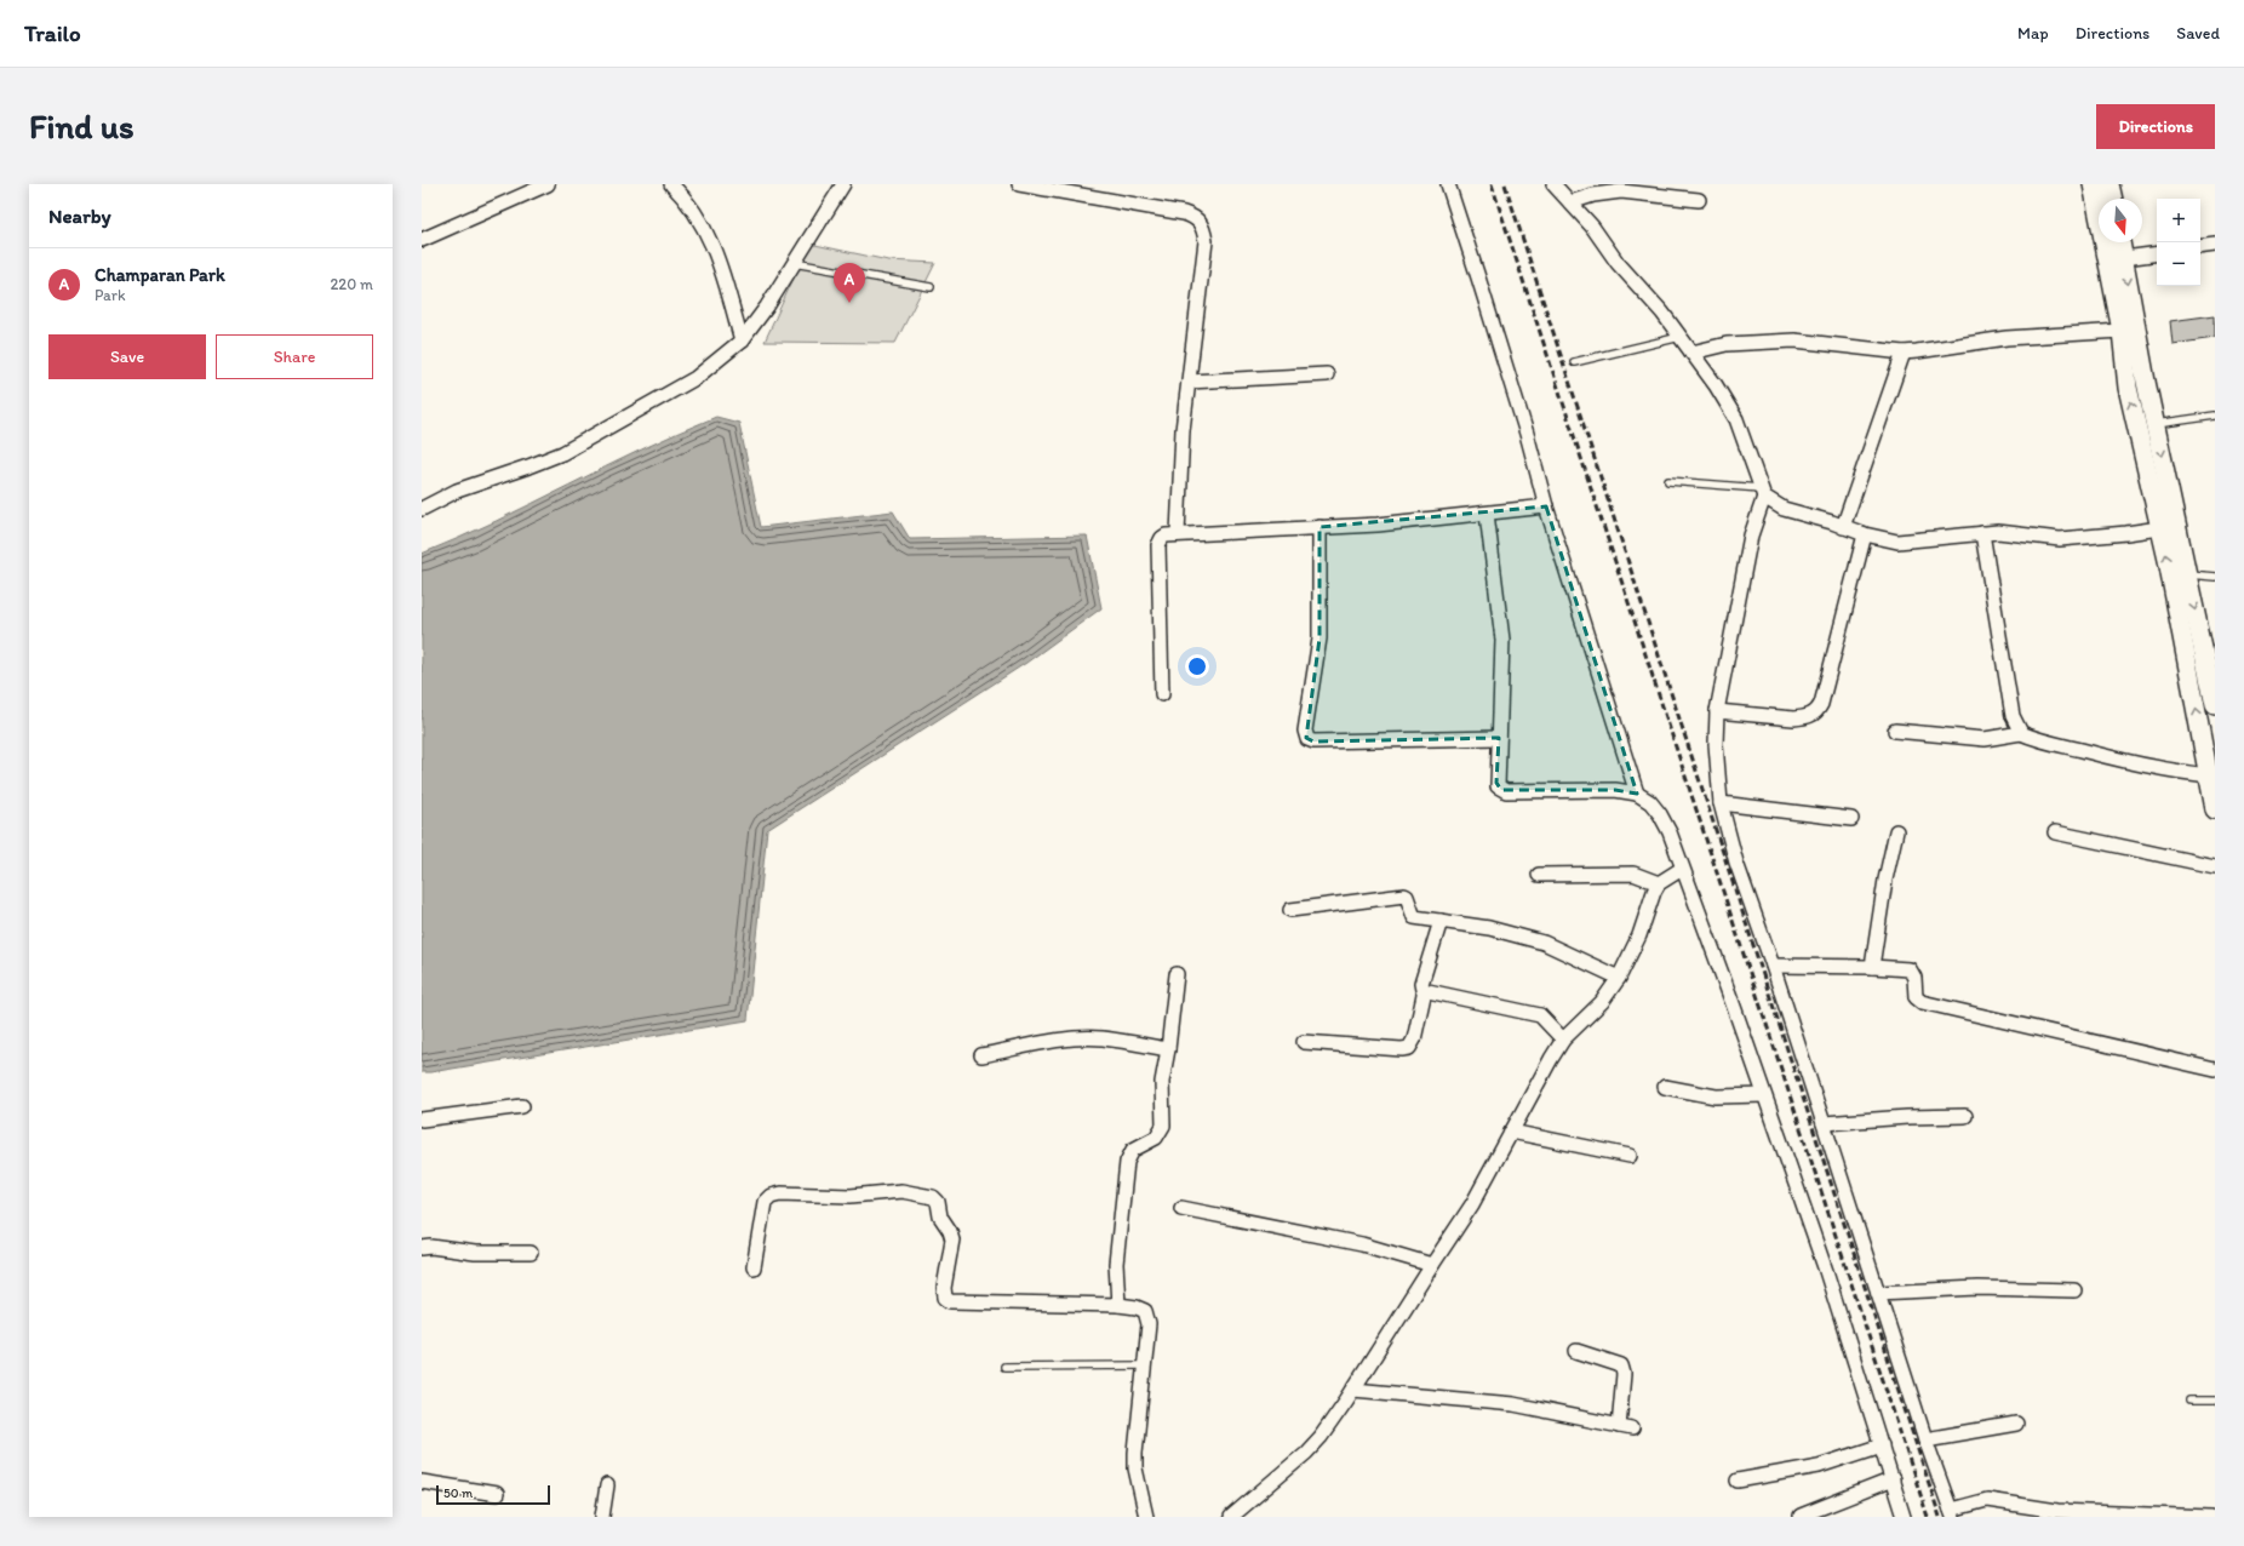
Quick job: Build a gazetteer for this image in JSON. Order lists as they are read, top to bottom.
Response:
{
  "scale_bar": "50 m",
  "north": "bottom",
  "page": {
    "header": "Trailo",
    "nav": ["Map", "Directions", "Saved"],
    "buttons": [
      "Directions",
      ["Save", "Share"]
    ],
    "title": "Find us",
    "heading": "Nearby",
    "map_buttons": ["+", "−"],
    "list": [
      {
        "mark": "A",
        "name": "Champaran Park",
        "note": "Park",
        "value": "220 m"
      }
    ],
    "pins": "A",
    "scale": "50 m"
  }
}
